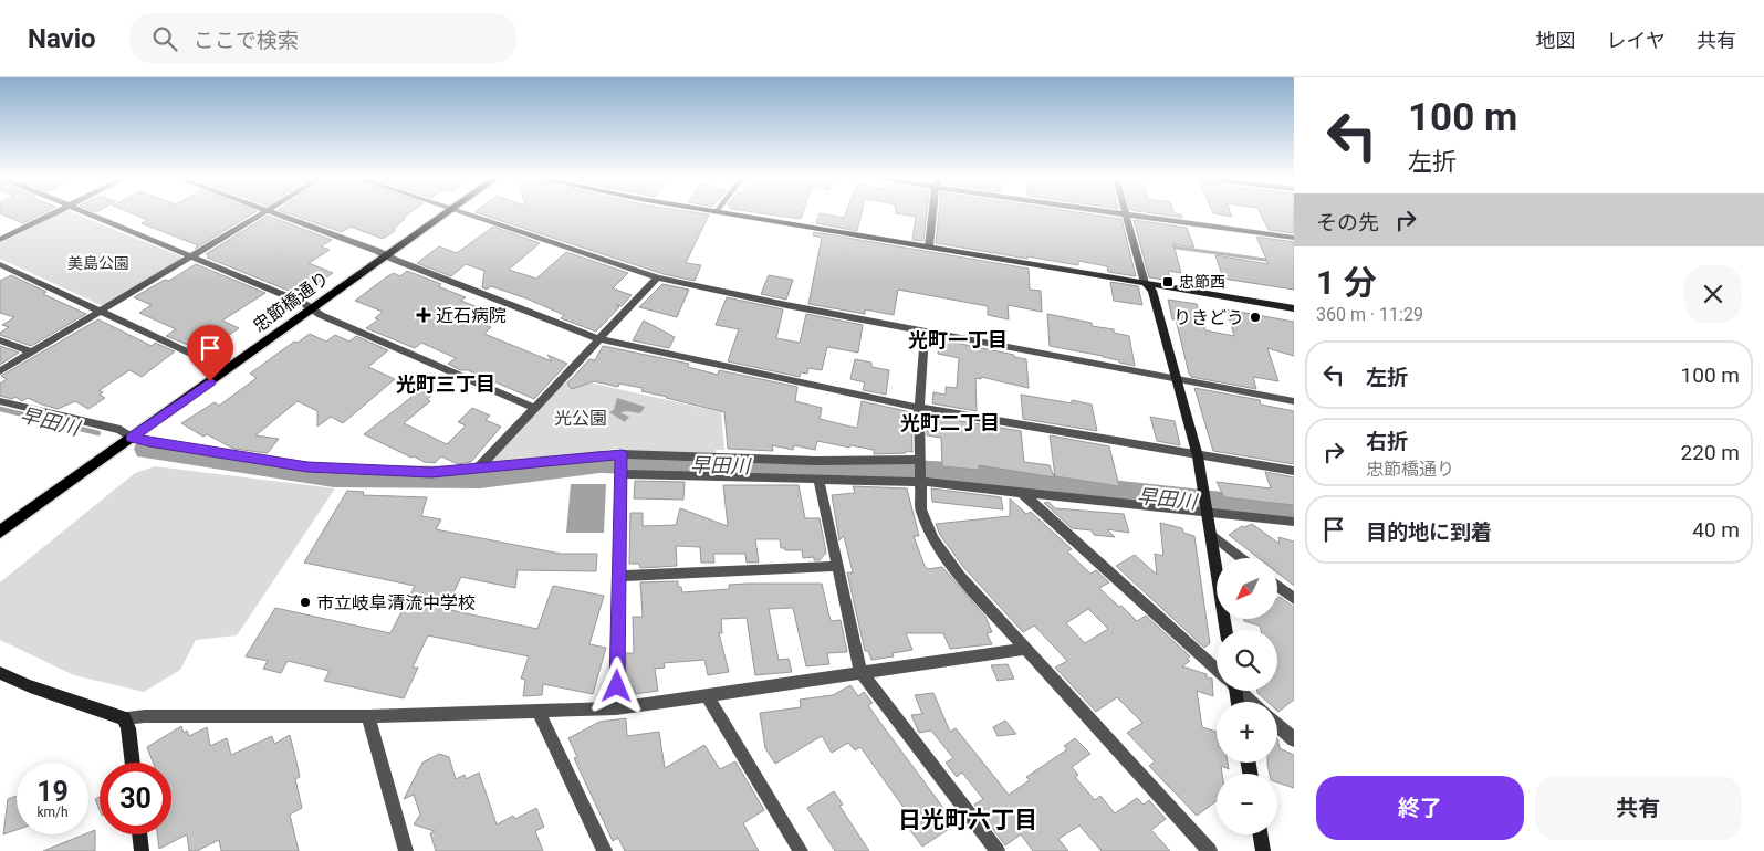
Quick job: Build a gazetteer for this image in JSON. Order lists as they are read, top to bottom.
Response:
{
  "streets": {
    "main road": ["忠節橋通り"]
  },
  "districts": [
    "光町一丁目",
    "光町三丁目",
    "光町二丁目",
    "日光町六丁目"
  ],
  "water": ["早田川"],
  "parks": ["美島公園", "光公園"],
  "places": {
    "transit": ["忠節西"],
    "health": ["近石病院"],
    "other": ["りきどう", "市立岐阜清流中学校"]
  },
  "north": "bottom left",
  "page": {
    "header": "Navio",
    "search": "ここで検索",
    "nav": ["地図", "レイヤ", "共有"],
    "turn": ["100 m", "左折"],
    "then": "その先",
    "heading": ["1 分", "360 m · 11:29"],
    "list": [
      {
        "name": "左折",
        "value": "100 m"
      },
      {
        "name": "右折",
        "note": "忠節橋通り",
        "value": "220 m"
      },
      {
        "name": "目的地に到着",
        "value": "40 m"
      }
    ],
    "map_buttons": ["+", "−"],
    "speed": "19 km/h",
    "limit": "30",
    "buttons": ["終了", "共有"]
  }
}
